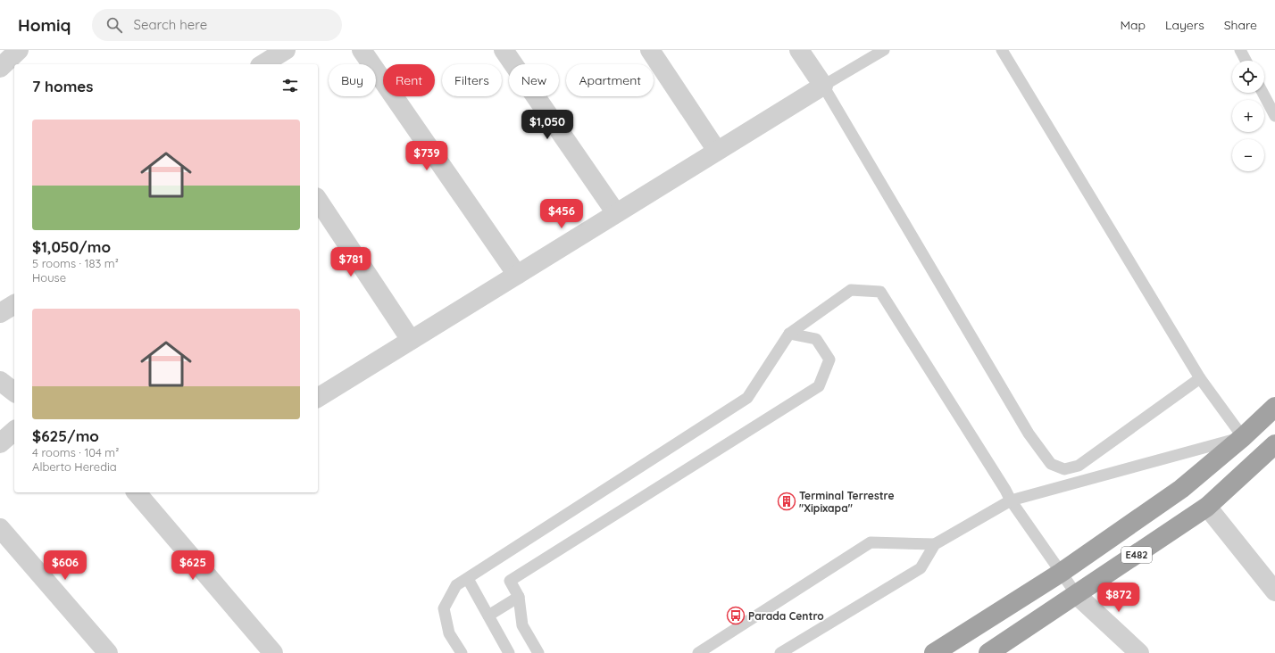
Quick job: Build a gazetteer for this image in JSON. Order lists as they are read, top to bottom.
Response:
{
  "streets": {
    "highway": ["E482"]
  },
  "places": {
    "building": ["Terminal Terrestre \"Xipixapa\""],
    "bus stop": ["Parada Centro"]
  },
  "page": {
    "header": "Homiq",
    "search": "Search here",
    "nav": ["Map", "Layers", "Share"],
    "map_buttons": ["+", "−"],
    "chip": [
      "Buy",
      "Rent",
      "Filters",
      "New",
      "Apartment"
    ],
    "heading": "7 homes",
    "list": [
      {
        "name": "$1,050/mo",
        "note": "5 rooms · 183 m² · House"
      },
      {
        "name": "$625/mo",
        "note": "4 rooms · 104 m² · Alberto Heredia"
      }
    ],
    "price": [
      "$1,050",
      "$739",
      "$456",
      "$781",
      "$606",
      "$625",
      "$872"
    ]
  }
}
